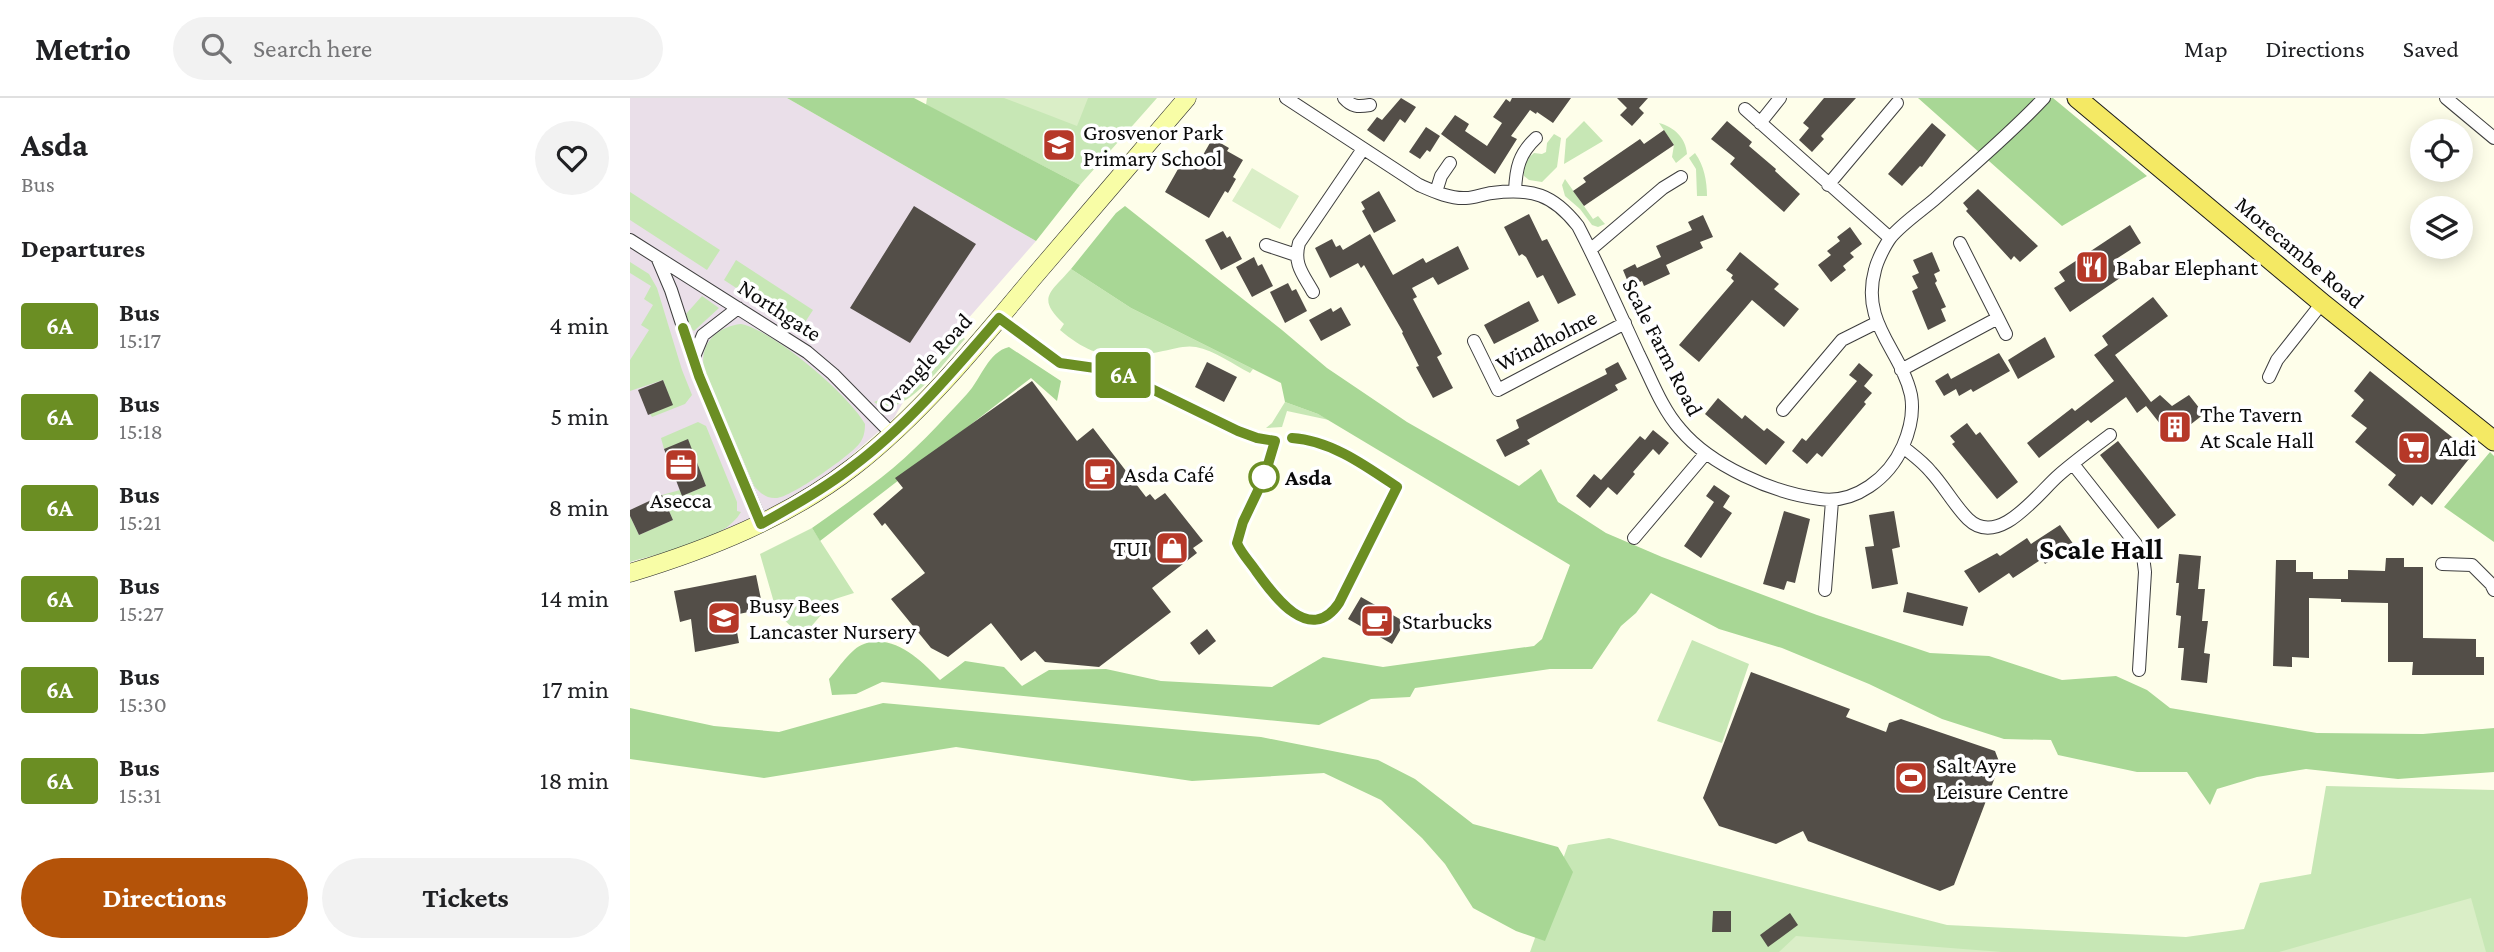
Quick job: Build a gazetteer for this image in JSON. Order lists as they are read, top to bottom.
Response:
{
  "streets": {
    "main road": ["Morecambe Road", "Ovangle Road"],
    "street": ["Northgate", "Windholme", "Scale Farm Road"]
  },
  "crossings": [
    ["Northgate", "Ovangle Road"],
    ["Windholme", "Scale Farm Road"]
  ],
  "districts": ["Scale Hall"],
  "places": {
    "school or university": ["Grosvenor Park Primary School", "Busy Bees Lancaster Nursery"],
    "restaurant": ["Babar Elephant"],
    "building": ["The Tavern At Scale Hall"],
    "supermarket": ["Aldi"],
    "office": ["Asecca"],
    "cafe": ["Asda Café", "Starbucks"],
    "other": ["Asda"],
    "shop": ["TUI"],
    "sports": ["Salt Ayre Leisure Centre"]
  },
  "lines": ["bus line 6A"],
  "page": {
    "header": "Metrio",
    "search": "Search here",
    "nav": ["Map", "Directions", "Saved"],
    "heading": [
      ["Asda", "Bus"],
      "Departures"
    ],
    "on_map": "6A",
    "list": [
      {
        "mark": "6A",
        "name": "Bus",
        "note": "15:17",
        "value": "4 min"
      },
      {
        "mark": "6A",
        "name": "Bus",
        "note": "15:18",
        "value": "5 min"
      },
      {
        "mark": "6A",
        "name": "Bus",
        "note": "15:21",
        "value": "8 min"
      },
      {
        "mark": "6A",
        "name": "Bus",
        "note": "15:27",
        "value": "14 min"
      },
      {
        "mark": "6A",
        "name": "Bus",
        "note": "15:30",
        "value": "17 min"
      },
      {
        "mark": "6A",
        "name": "Bus",
        "note": "15:31",
        "value": "18 min"
      }
    ],
    "buttons": ["Directions", "Tickets"]
  }
}
